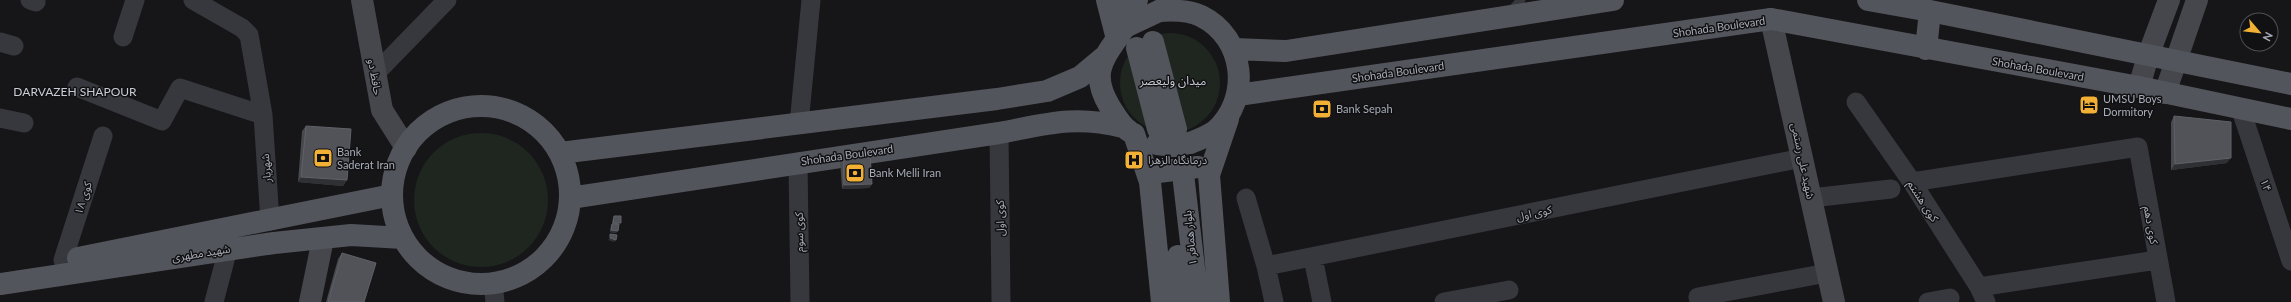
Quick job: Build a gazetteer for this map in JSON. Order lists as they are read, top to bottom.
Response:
{
  "streets": {
    "main road": [
      "Shohada Boulevard",
      "حافظ دو",
      "شهید علی رستمی",
      "بلوار همافر ۱",
      "شهید مطهری"
    ],
    "street": [
      "شهریار",
      "۱۴",
      "کوی ۱۸",
      "کوی هشتم",
      "کوی اول",
      "کوی دهم",
      "کوی سوم"
    ]
  },
  "crossings": [
    ["Shohada Boulevard", "شهید علی رستمی"],
    ["Shohada Boulevard", "۱۴"],
    ["Shohada Boulevard", "کوی اول"],
    ["Shohada Boulevard", "کوی سوم"],
    ["شهید علی رستمی", "کوی اول"],
    ["شهریار", "شهید مطهری"],
    ["کوی ۱۸", "شهید مطهری"],
    ["کوی هشتم", "کوی دهم"]
  ],
  "districts": ["میدان ولیعصر", "DARVAZEH SHAPOUR"],
  "places": {
    "hotel": ["UMSU Boys Dormitory"],
    "bank": ["Bank Sepah", "Bank Saderat Iran", "Bank Melli Iran"],
    "hospital": ["درمانگاه الزهرا"]
  },
  "north": "bottom right"
}
